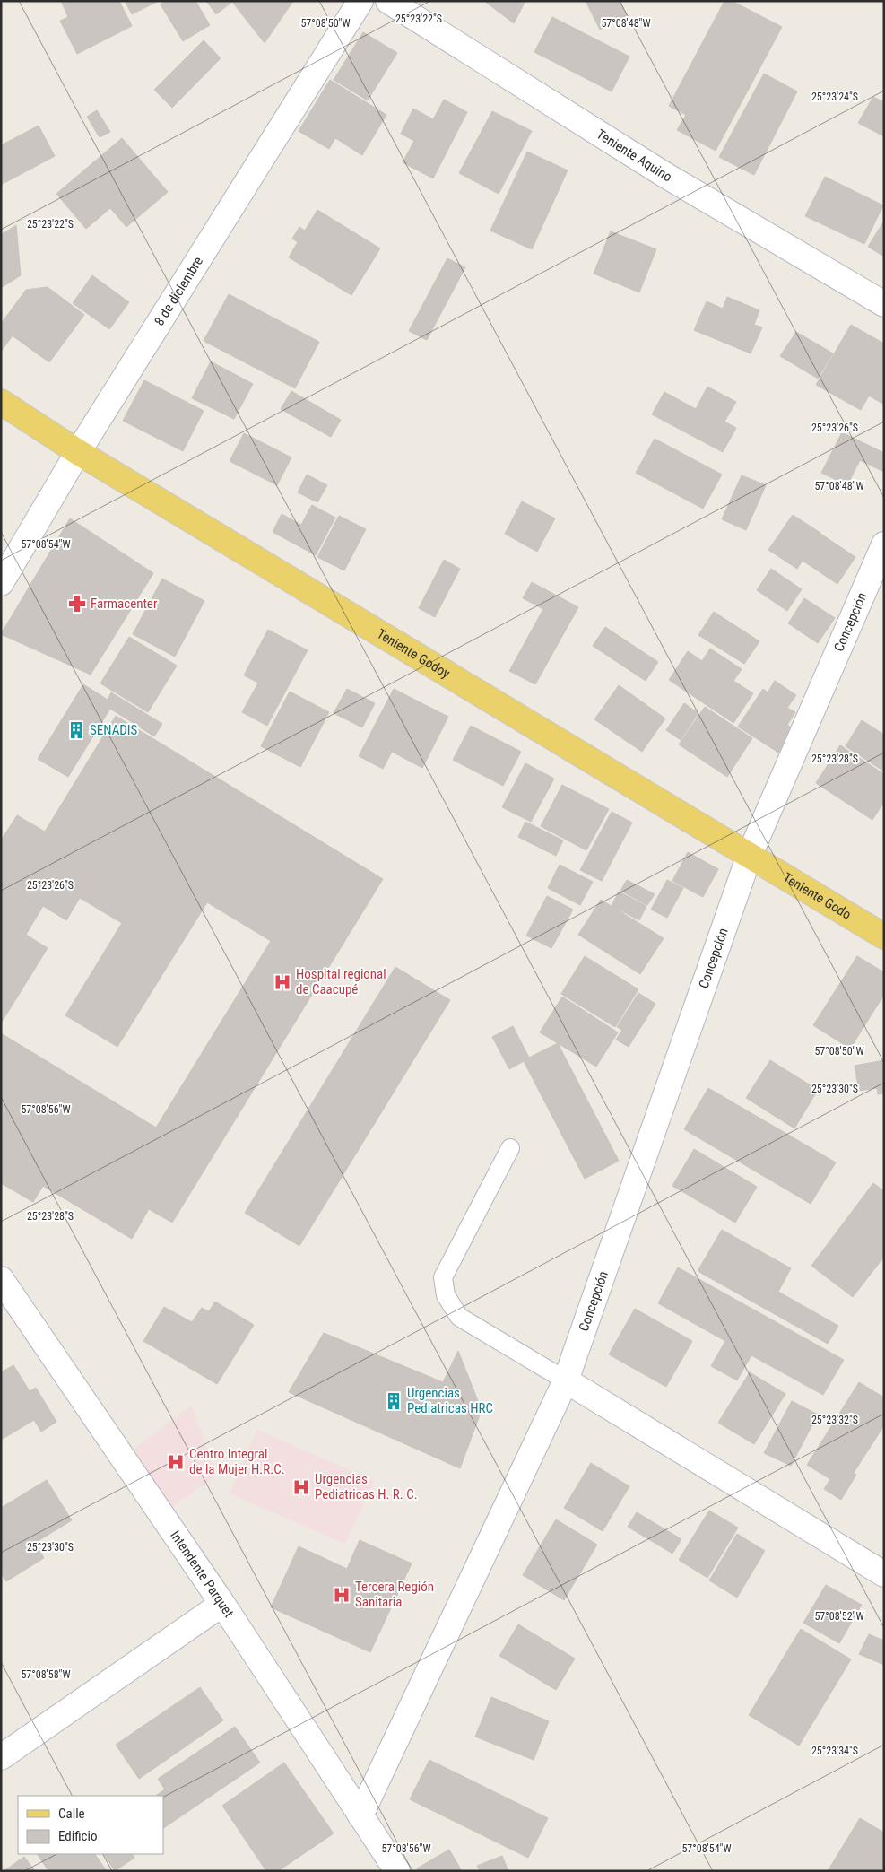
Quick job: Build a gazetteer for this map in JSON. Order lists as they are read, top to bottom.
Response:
{
  "streets": {
    "main road": ["Teniente Godoy", "Teniente Godo"],
    "street": [
      "Teniente Aquino",
      "8 de diciembre",
      "Concepción",
      "Intendente Parquet"
    ]
  },
  "crossings": [
    ["8 de diciembre", "Teniente Godoy"],
    ["Concepción", "Teniente Godoy"],
    ["Concepción", "Teniente Godo"],
    ["Concepción", "Intendente Parquet"],
    ["Teniente Godoy", "Teniente Godo"]
  ],
  "places": {
    "pharmacy": ["Farmacenter"],
    "building": ["SENADIS", "Urgencias Pediatricas HRC"],
    "hospital": [
      "Hospital regional de Caacupé",
      "Centro Integral de la Mujer H.R.C.",
      "Urgencias Pediatricas H. R. C.",
      "Tercera Región Sanitaria"
    ]
  },
  "legend": ["Calle", "Edificio"],
  "coordinates": [
    "25°23'22\"S",
    "57°08'50\"W",
    "57°08'48\"W",
    "25°23'24\"S",
    "25°23'26\"S",
    "57°08'54\"W",
    "25°23'28\"S",
    "25°23'30\"S",
    "57°08'56\"W",
    "25°23'32\"S",
    "57°08'52\"W",
    "57°08'58\"W",
    "25°23'34\"S"
  ]
}
